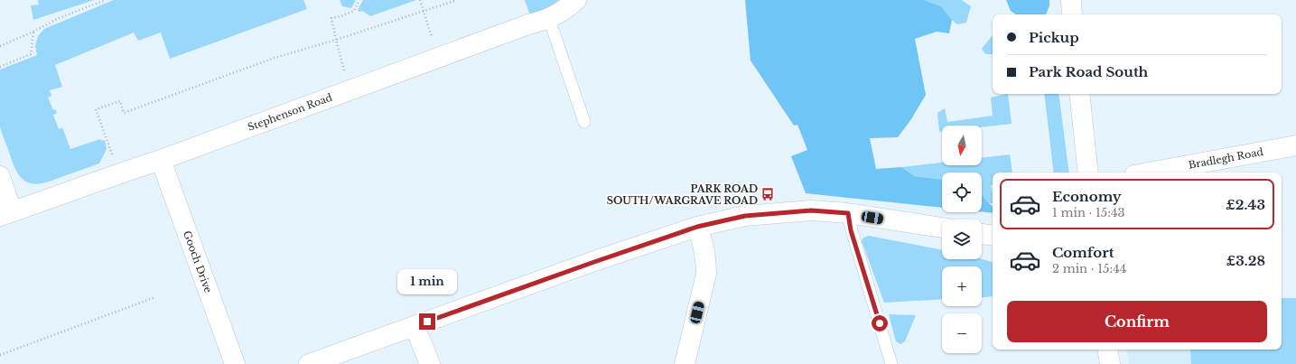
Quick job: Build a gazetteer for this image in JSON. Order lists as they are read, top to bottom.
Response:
{
  "streets": {
    "street": ["Stephenson Road", "Bradlegh Road", "Gooch Drive"]
  },
  "crossings": [
    ["Stephenson Road", "Gooch Drive"]
  ],
  "places": {
    "bus stop": ["PARK ROAD SOUTH/WARGRAVE ROAD"]
  },
  "north": "bottom",
  "page": {
    "banner": ["Pickup", "Park Road South"],
    "map_buttons": ["+", "−"],
    "list": [
      {
        "name": "Economy",
        "note": "1 min · 15:43",
        "value": "£2.43"
      },
      {
        "name": "Comfort",
        "note": "2 min · 15:44",
        "value": "£3.28"
      }
    ],
    "bubble": "1 min",
    "buttons": "Confirm"
  }
}
